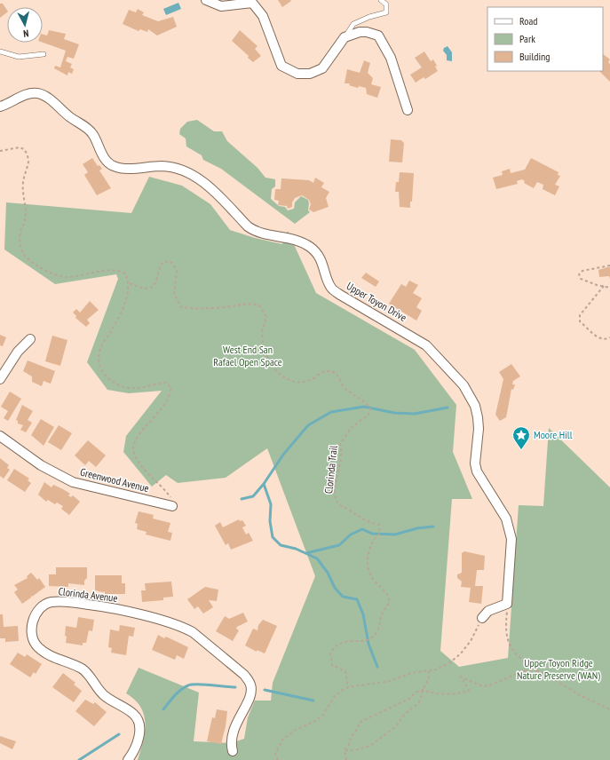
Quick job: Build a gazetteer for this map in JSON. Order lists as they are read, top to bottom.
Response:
{
  "streets": {
    "street": ["Upper Toyon Drive", "Greenwood Avenue", "Clorinda Avenue"],
    "path": ["Clorinda Trail"]
  },
  "parks": ["West End San Rafael Open Space", "Upper Toyon Ridge Nature Preserve (WAN)"],
  "places": {
    "place": ["Moore Hill"]
  },
  "legend": ["Road", "Park", "Building"],
  "north": "bottom"
}
